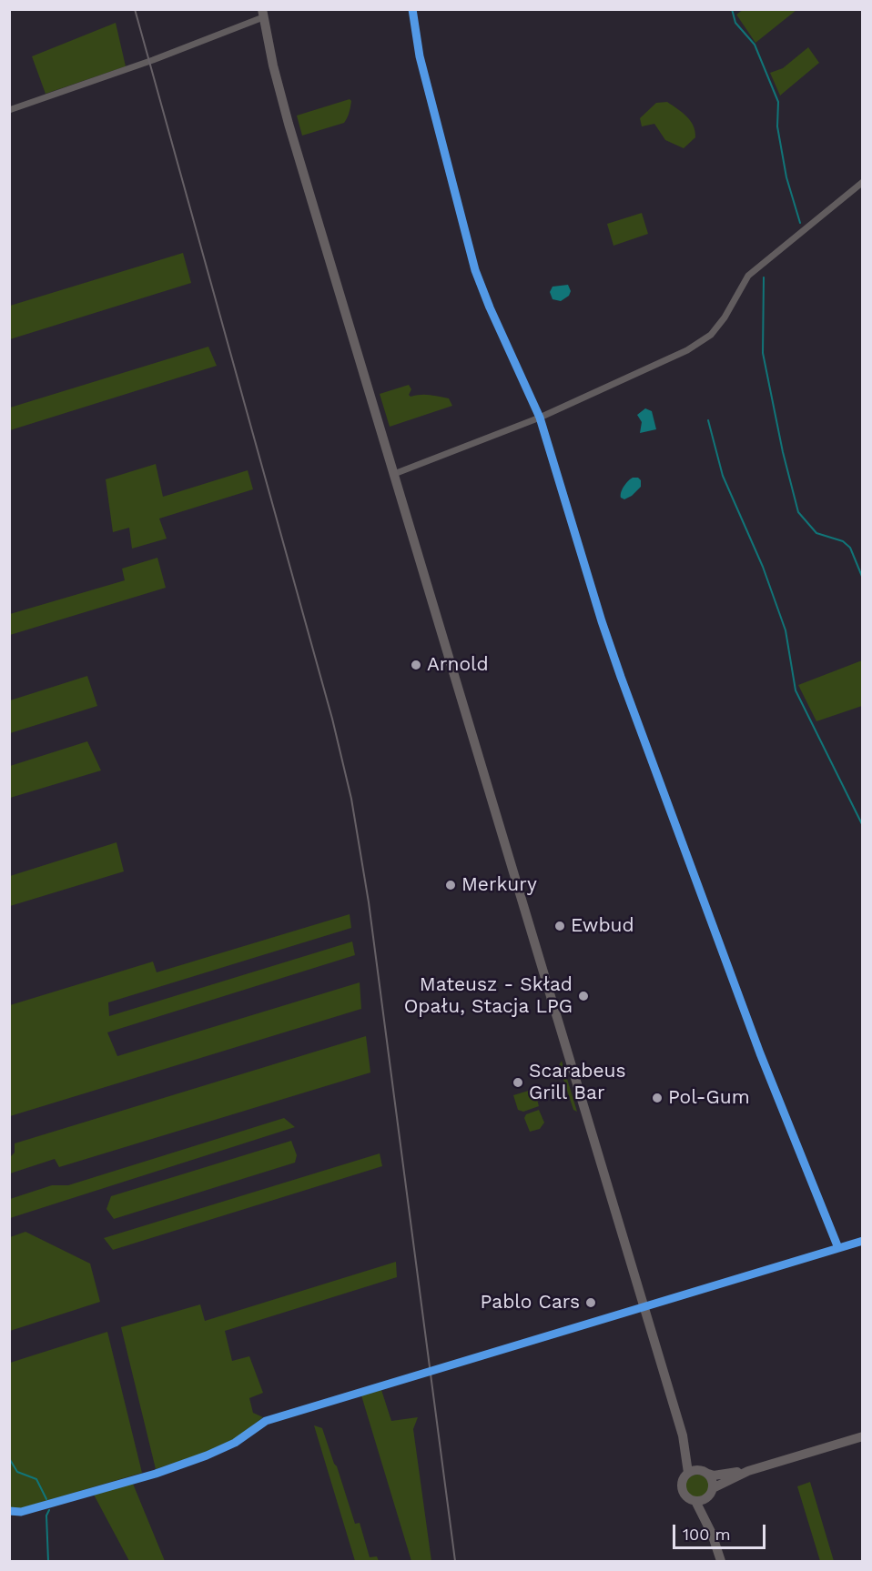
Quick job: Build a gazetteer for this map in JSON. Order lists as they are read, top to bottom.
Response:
{
  "places": [
    "Arnold",
    "Merkury",
    "Ewbud",
    "Mateusz - Skład Opału, Stacja LPG",
    "Scarabeus Grill Bar",
    "Pol-Gum",
    "Pablo Cars"
  ],
  "scale_bar": "100 m"
}
